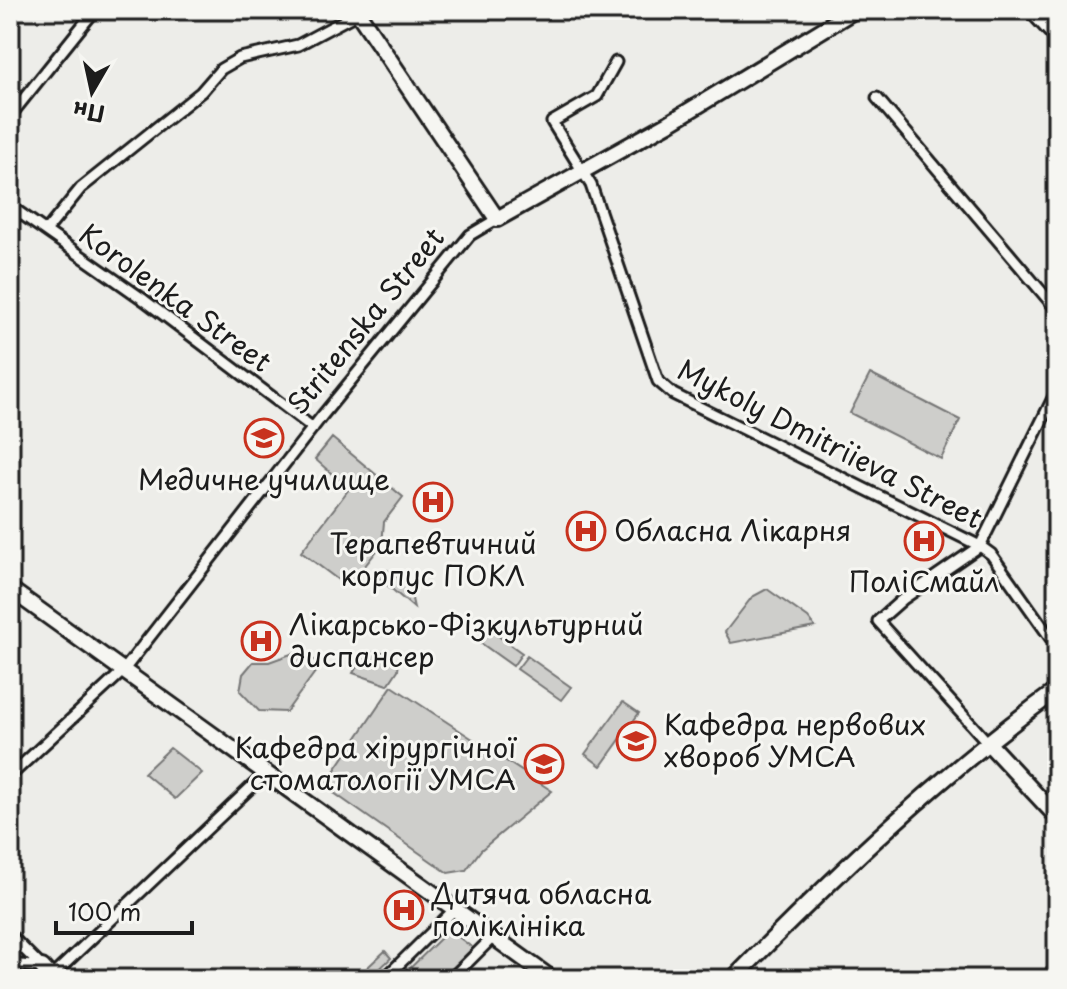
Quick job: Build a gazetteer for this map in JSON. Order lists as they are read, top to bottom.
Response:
{
  "streets": {
    "main road": ["Stritenska Street"],
    "street": ["Korolenka Street", "Mykoly Dmitriieva Street"]
  },
  "crossings": [
    ["Korolenka Street", "Stritenska Street"],
    ["Stritenska Street", "Mykoly Dmitriieva Street"]
  ],
  "places": {
    "school or university": ["Медичне училище", "Кафедра нервових хвороб УМСА", "Кафедра хірургічної стоматології УМСА"],
    "hospital": [
      "Терапевтичний корпус ПОКЛ",
      "Обласна Лікарня",
      "ПоліСмайл",
      "Лікарсько-Фізкультурний диспансер",
      "Дитяча обласна поліклініка"
    ]
  },
  "scale_bar": "100 m",
  "north": "bottom"
}
